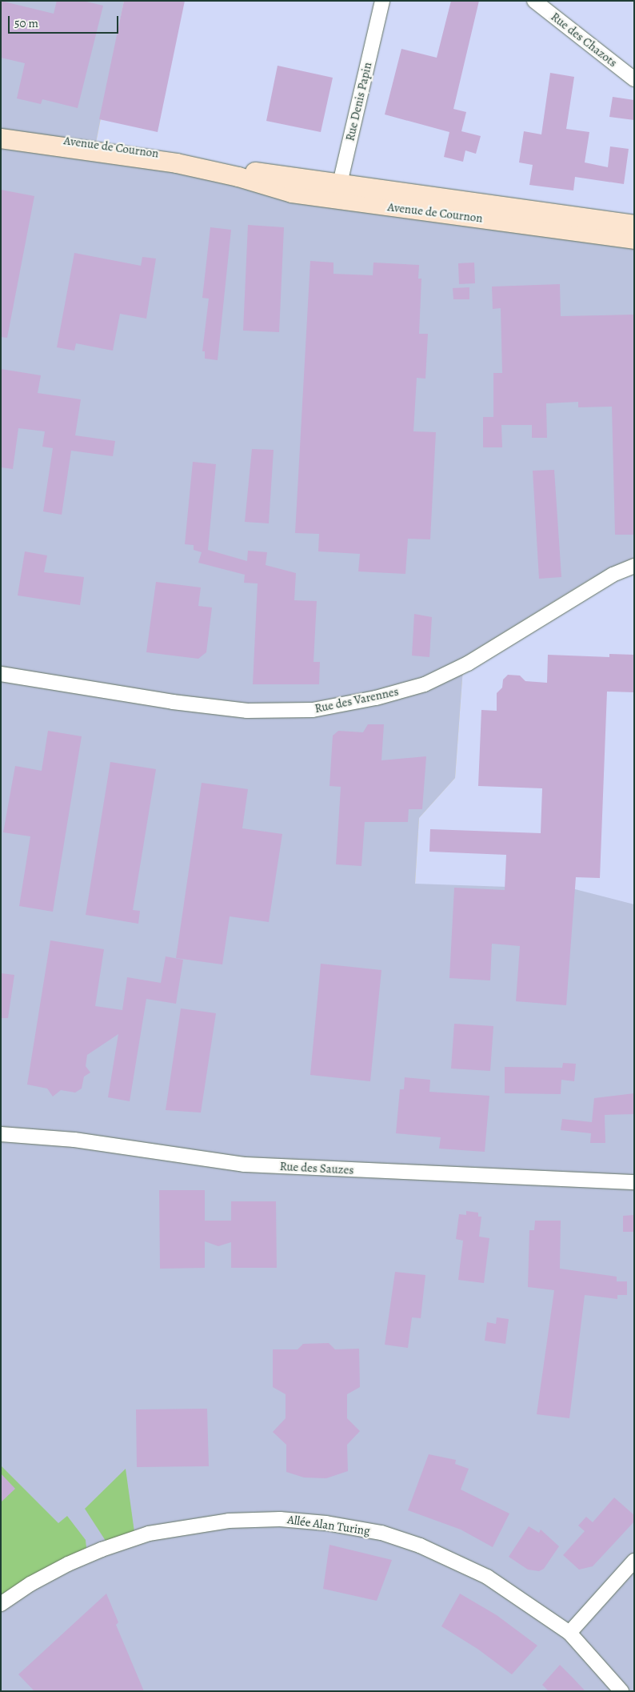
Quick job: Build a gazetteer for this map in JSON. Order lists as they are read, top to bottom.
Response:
{
  "streets": {
    "main road": ["Avenue de Cournon"],
    "street": [
      "Rue des Chazots",
      "Rue Denis Papin",
      "Rue des Varennes",
      "Rue des Sauzes",
      "Allée Alan Turing"
    ]
  },
  "crossings": [
    ["Rue Denis Papin", "Avenue de Cournon"]
  ],
  "scale_bar": "50 m"
}
